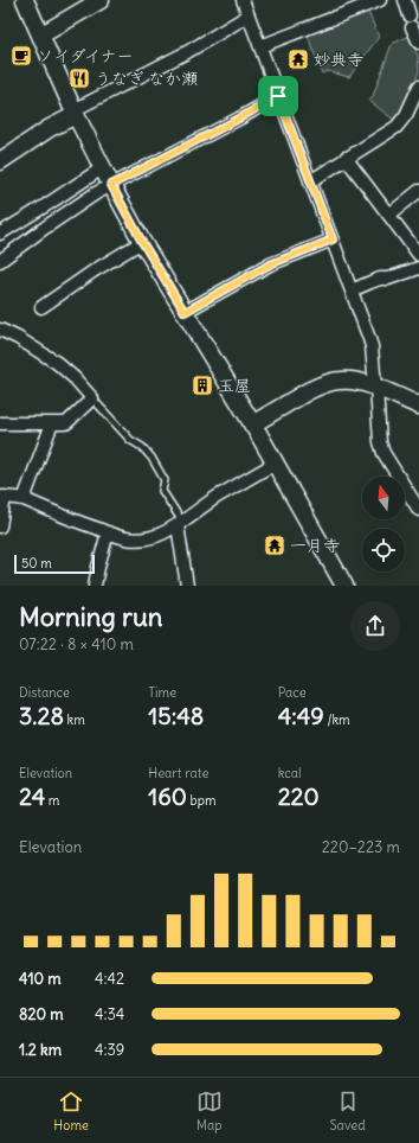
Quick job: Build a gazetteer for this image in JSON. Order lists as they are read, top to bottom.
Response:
{
  "places": {
    "cafe": ["ソイダイナー"],
    "temple": ["妙典寺", "一月寺"],
    "restaurant": ["うなぎ なか瀬"],
    "building": ["玉屋"]
  },
  "scale_bar": "50 m",
  "north": "top",
  "page": {
    "scale": "50 m",
    "heading": ["Morning run", "07:22 · 8 × 410 m"],
    "stats": [
      ["Distance", "3.28 km"],
      ["Time", "15:48"],
      ["Pace", "4:49 /km"],
      ["Elevation", "24 m"],
      ["Heart rate", "160 bpm"],
      ["kcal", "220"]
    ],
    "chart": ["Elevation", "220–223 m"],
    "list": [
      {
        "name": "410 m",
        "note": "4:42"
      },
      {
        "name": "820 m",
        "note": "4:34"
      },
      {
        "name": "1.2 km",
        "note": "4:39"
      }
    ],
    "tabs": ["Home", "Map", "Saved"]
  }
}
